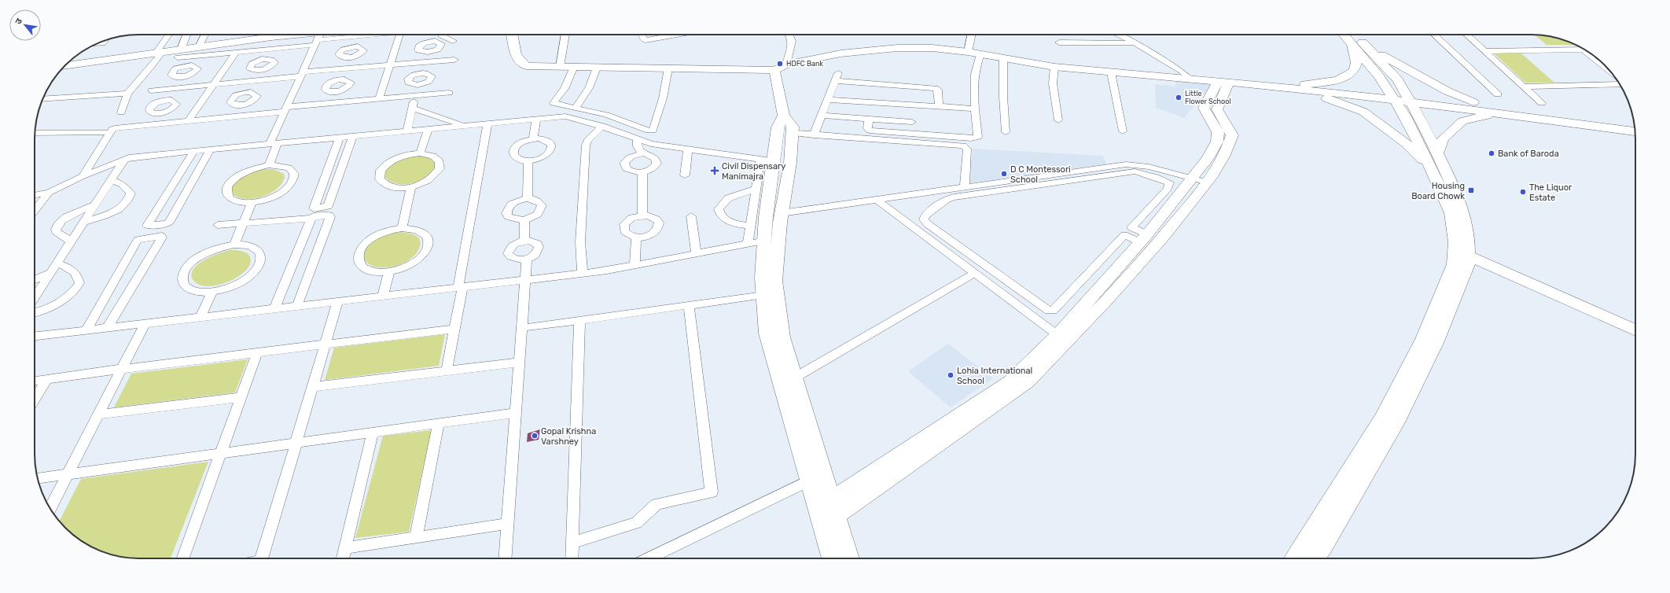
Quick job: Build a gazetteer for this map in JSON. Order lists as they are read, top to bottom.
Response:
{
  "places": {
    "other": [
      "HDFC Bank",
      "Little Flower School",
      "Bank of Baroda",
      "D C Montessori School",
      "The Liquor Estate",
      "Lohia International School",
      "Gopal Krishna Varshney"
    ],
    "health": ["Civil Dispensary Manimajra"],
    "transit": ["Housing Board Chowk"]
  },
  "north": "top left"
}
